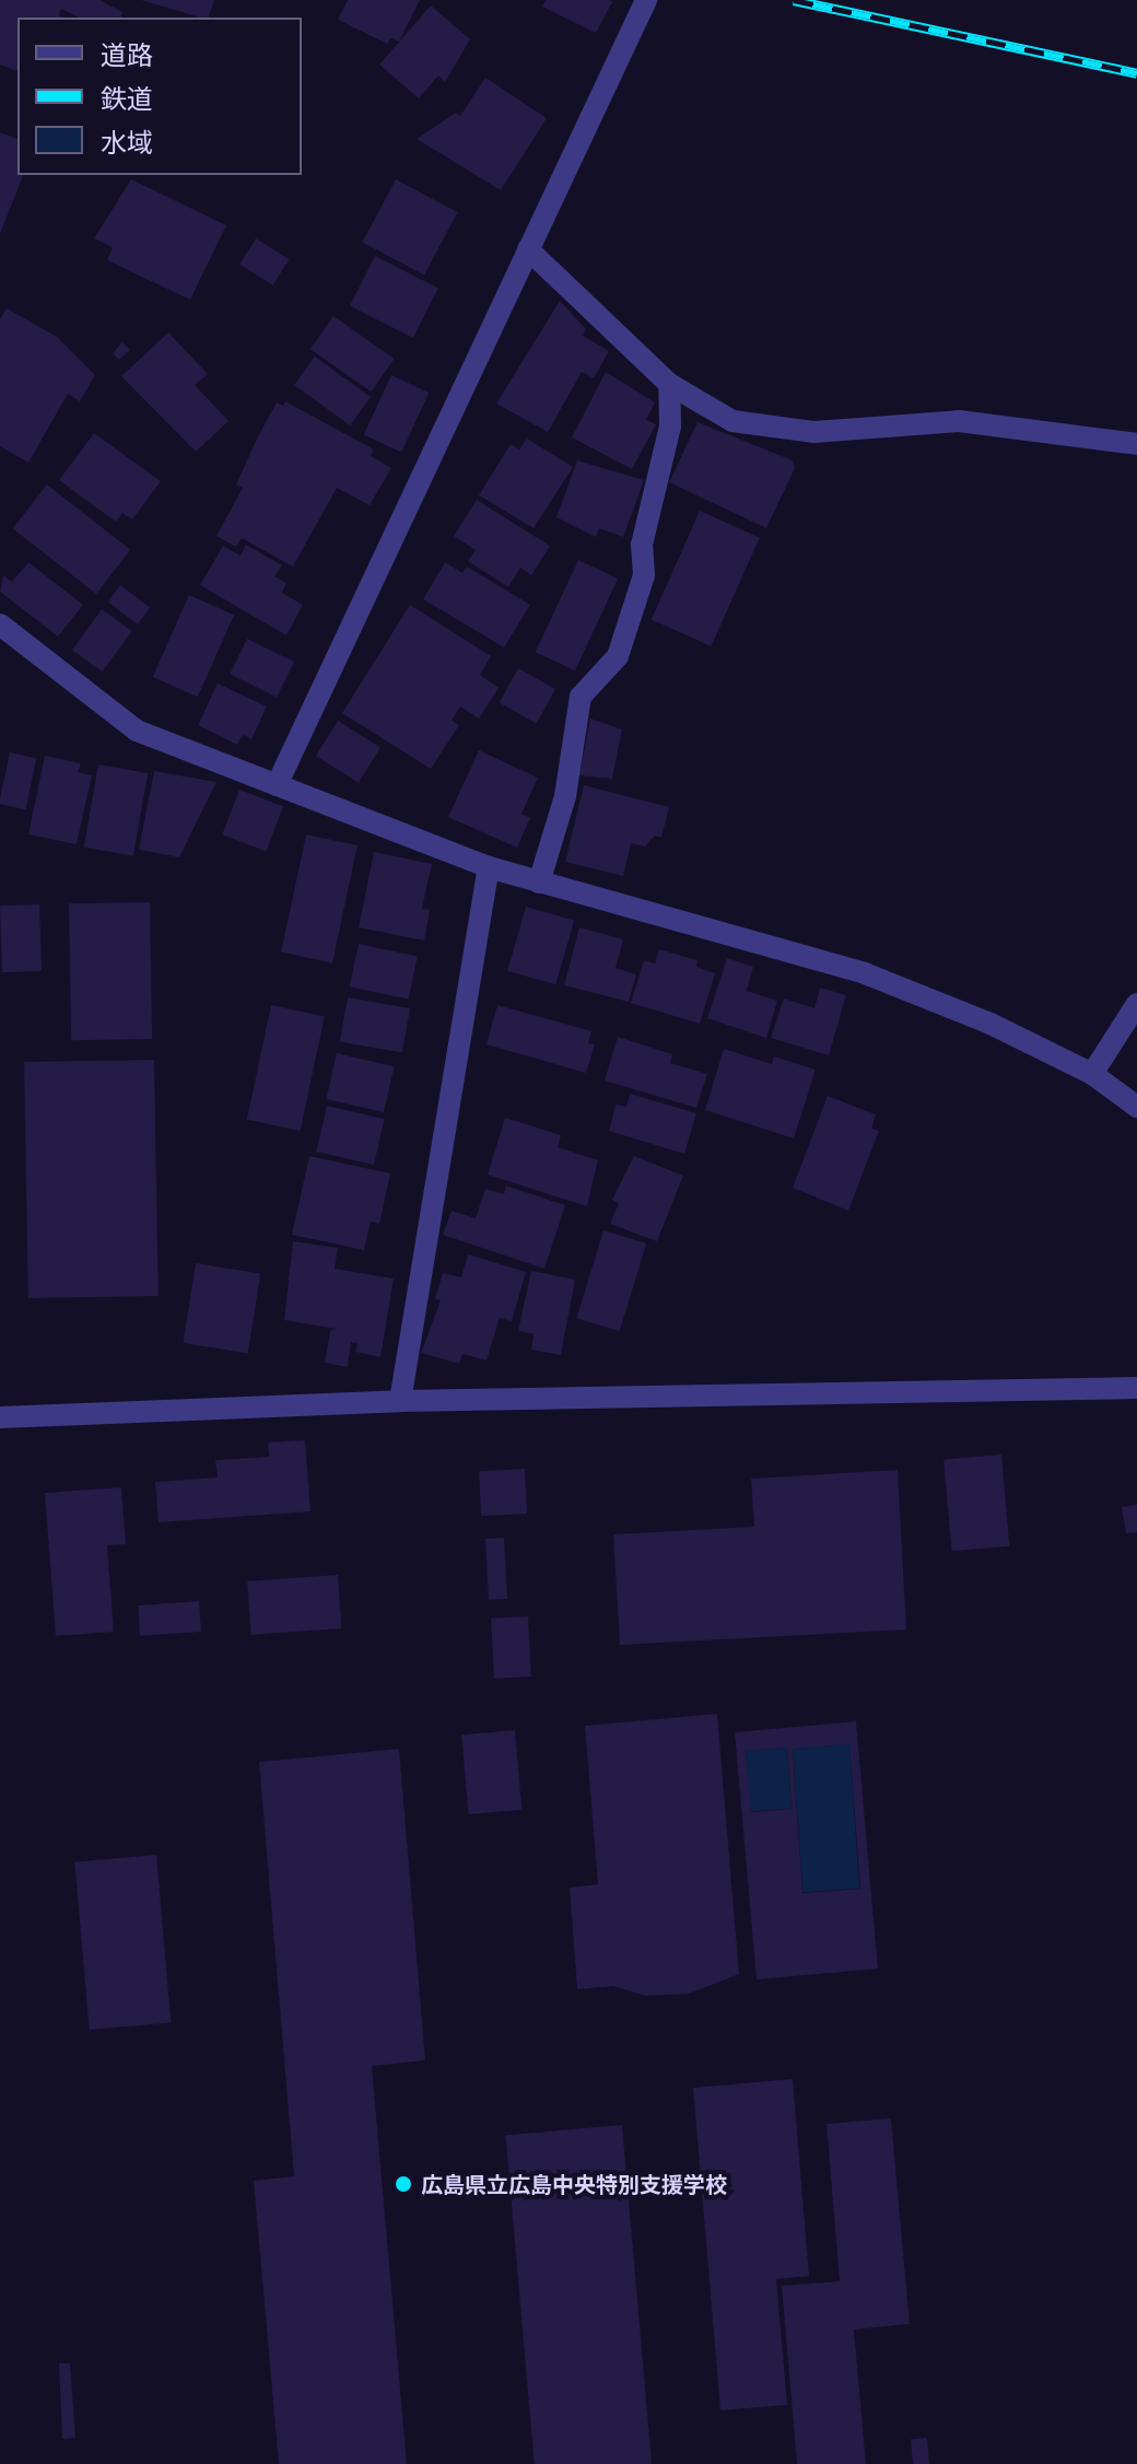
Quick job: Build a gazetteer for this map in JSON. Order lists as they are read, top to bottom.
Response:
{
  "places": ["広島県立広島中央特別支援学校"],
  "legend": ["道路", "鉄道", "水域"]
}
